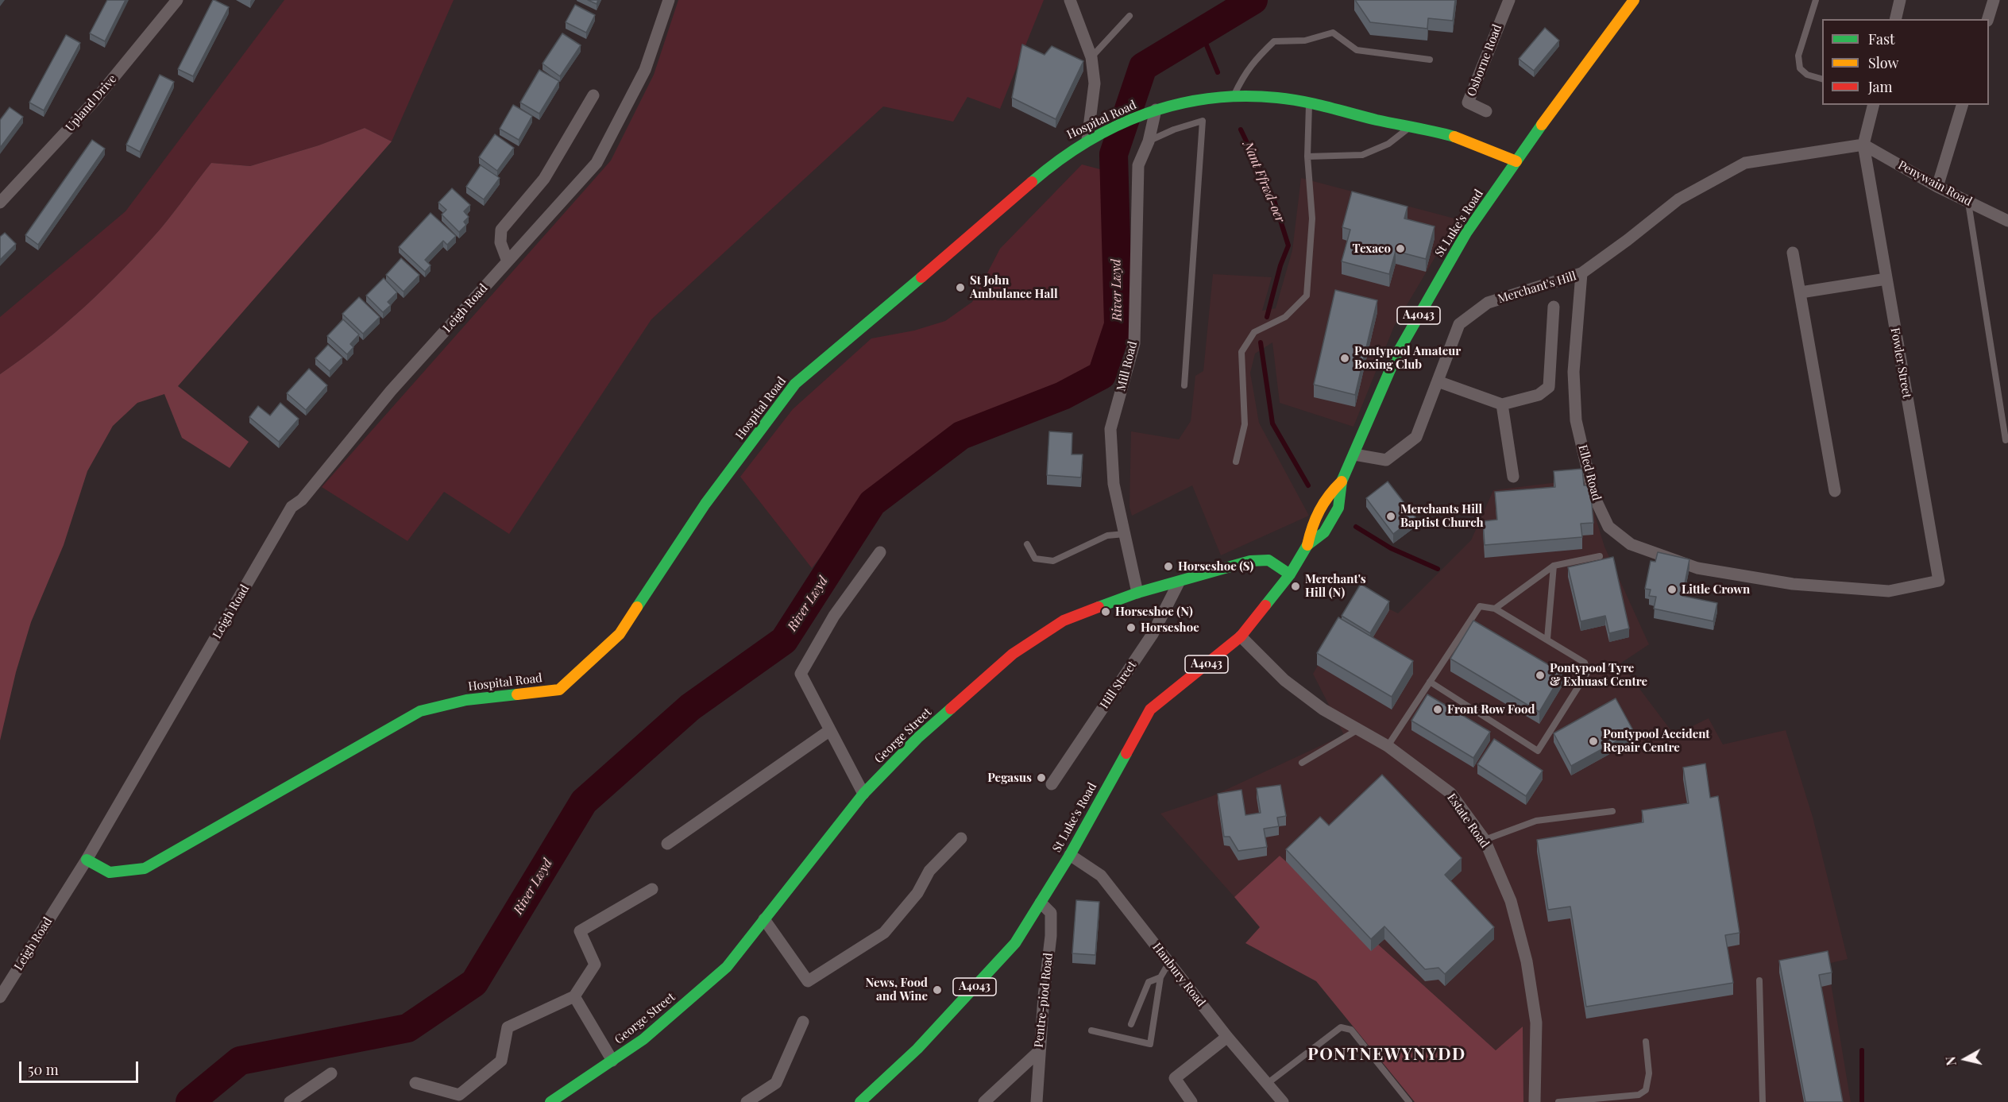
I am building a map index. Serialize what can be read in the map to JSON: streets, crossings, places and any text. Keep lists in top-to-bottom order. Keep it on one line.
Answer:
{"streets":{"main road":["Hospital Road","St Luke's Road","A4043","George Street"],"street":["Osborne Road","Upland Drive","Penywain Road","Merchant's Hill","Leigh Road","Fowler Street","Mill Road","Elled Road","Hill Street","Estate Road","Hanbury Road","Pentre-piod Road"]},"crossings":[["Hospital Road","St Luke's Road"],["Hospital Road","Leigh Road"],["Hospital Road","Mill Road"],["Penywain Road","Merchant's Hill"],["Penywain Road","Fowler Street"],["St Luke's Road","Merchant's Hill"],["St Luke's Road","George Street"],["St Luke's Road","Estate Road"],["St Luke's Road","Hanbury Road"],["St Luke's Road","Pentre-piod Road"],["Merchant's Hill","Fowler Street"],["Merchant's Hill","Elled Road"],["Fowler Street","Elled Road"],["Mill Road","George Street"],["Hill Street","George Street"]],"districts":["PONTNEWYNYDD"],"water":["Nant Ffrwd-oer","River Lwyd"],"places":["Texaco","St John Ambulance Hall","Pontypool Amateur Boxing Club","Merchants Hill Baptist Church","Horseshoe (S)","Merchant's Hill (N)","Little Crown","Horseshoe (N)","Horseshoe","Pontypool Tyre & Exhuast Centre","Front Row Food","Pontypool Accident Repair Centre","Pegasus","News, Food and Wine"],"legend":["Fast","Slow","Jam"],"scale_bar":"50 m","north":"left"}
